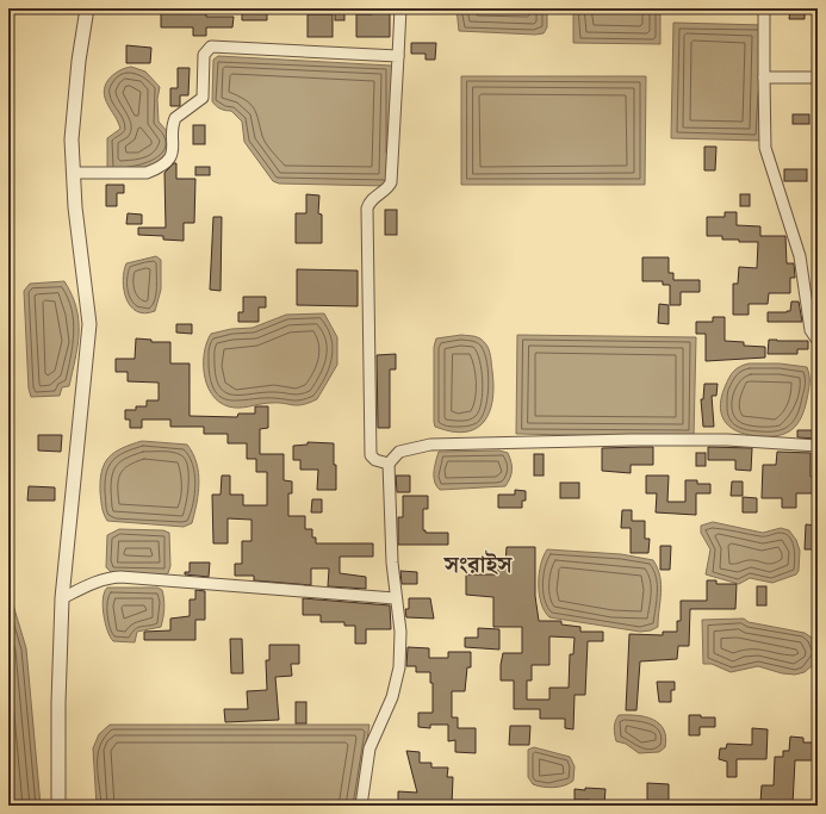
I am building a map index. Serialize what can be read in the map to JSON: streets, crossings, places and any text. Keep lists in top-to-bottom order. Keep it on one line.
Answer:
{"districts":["সংরাইস"]}
